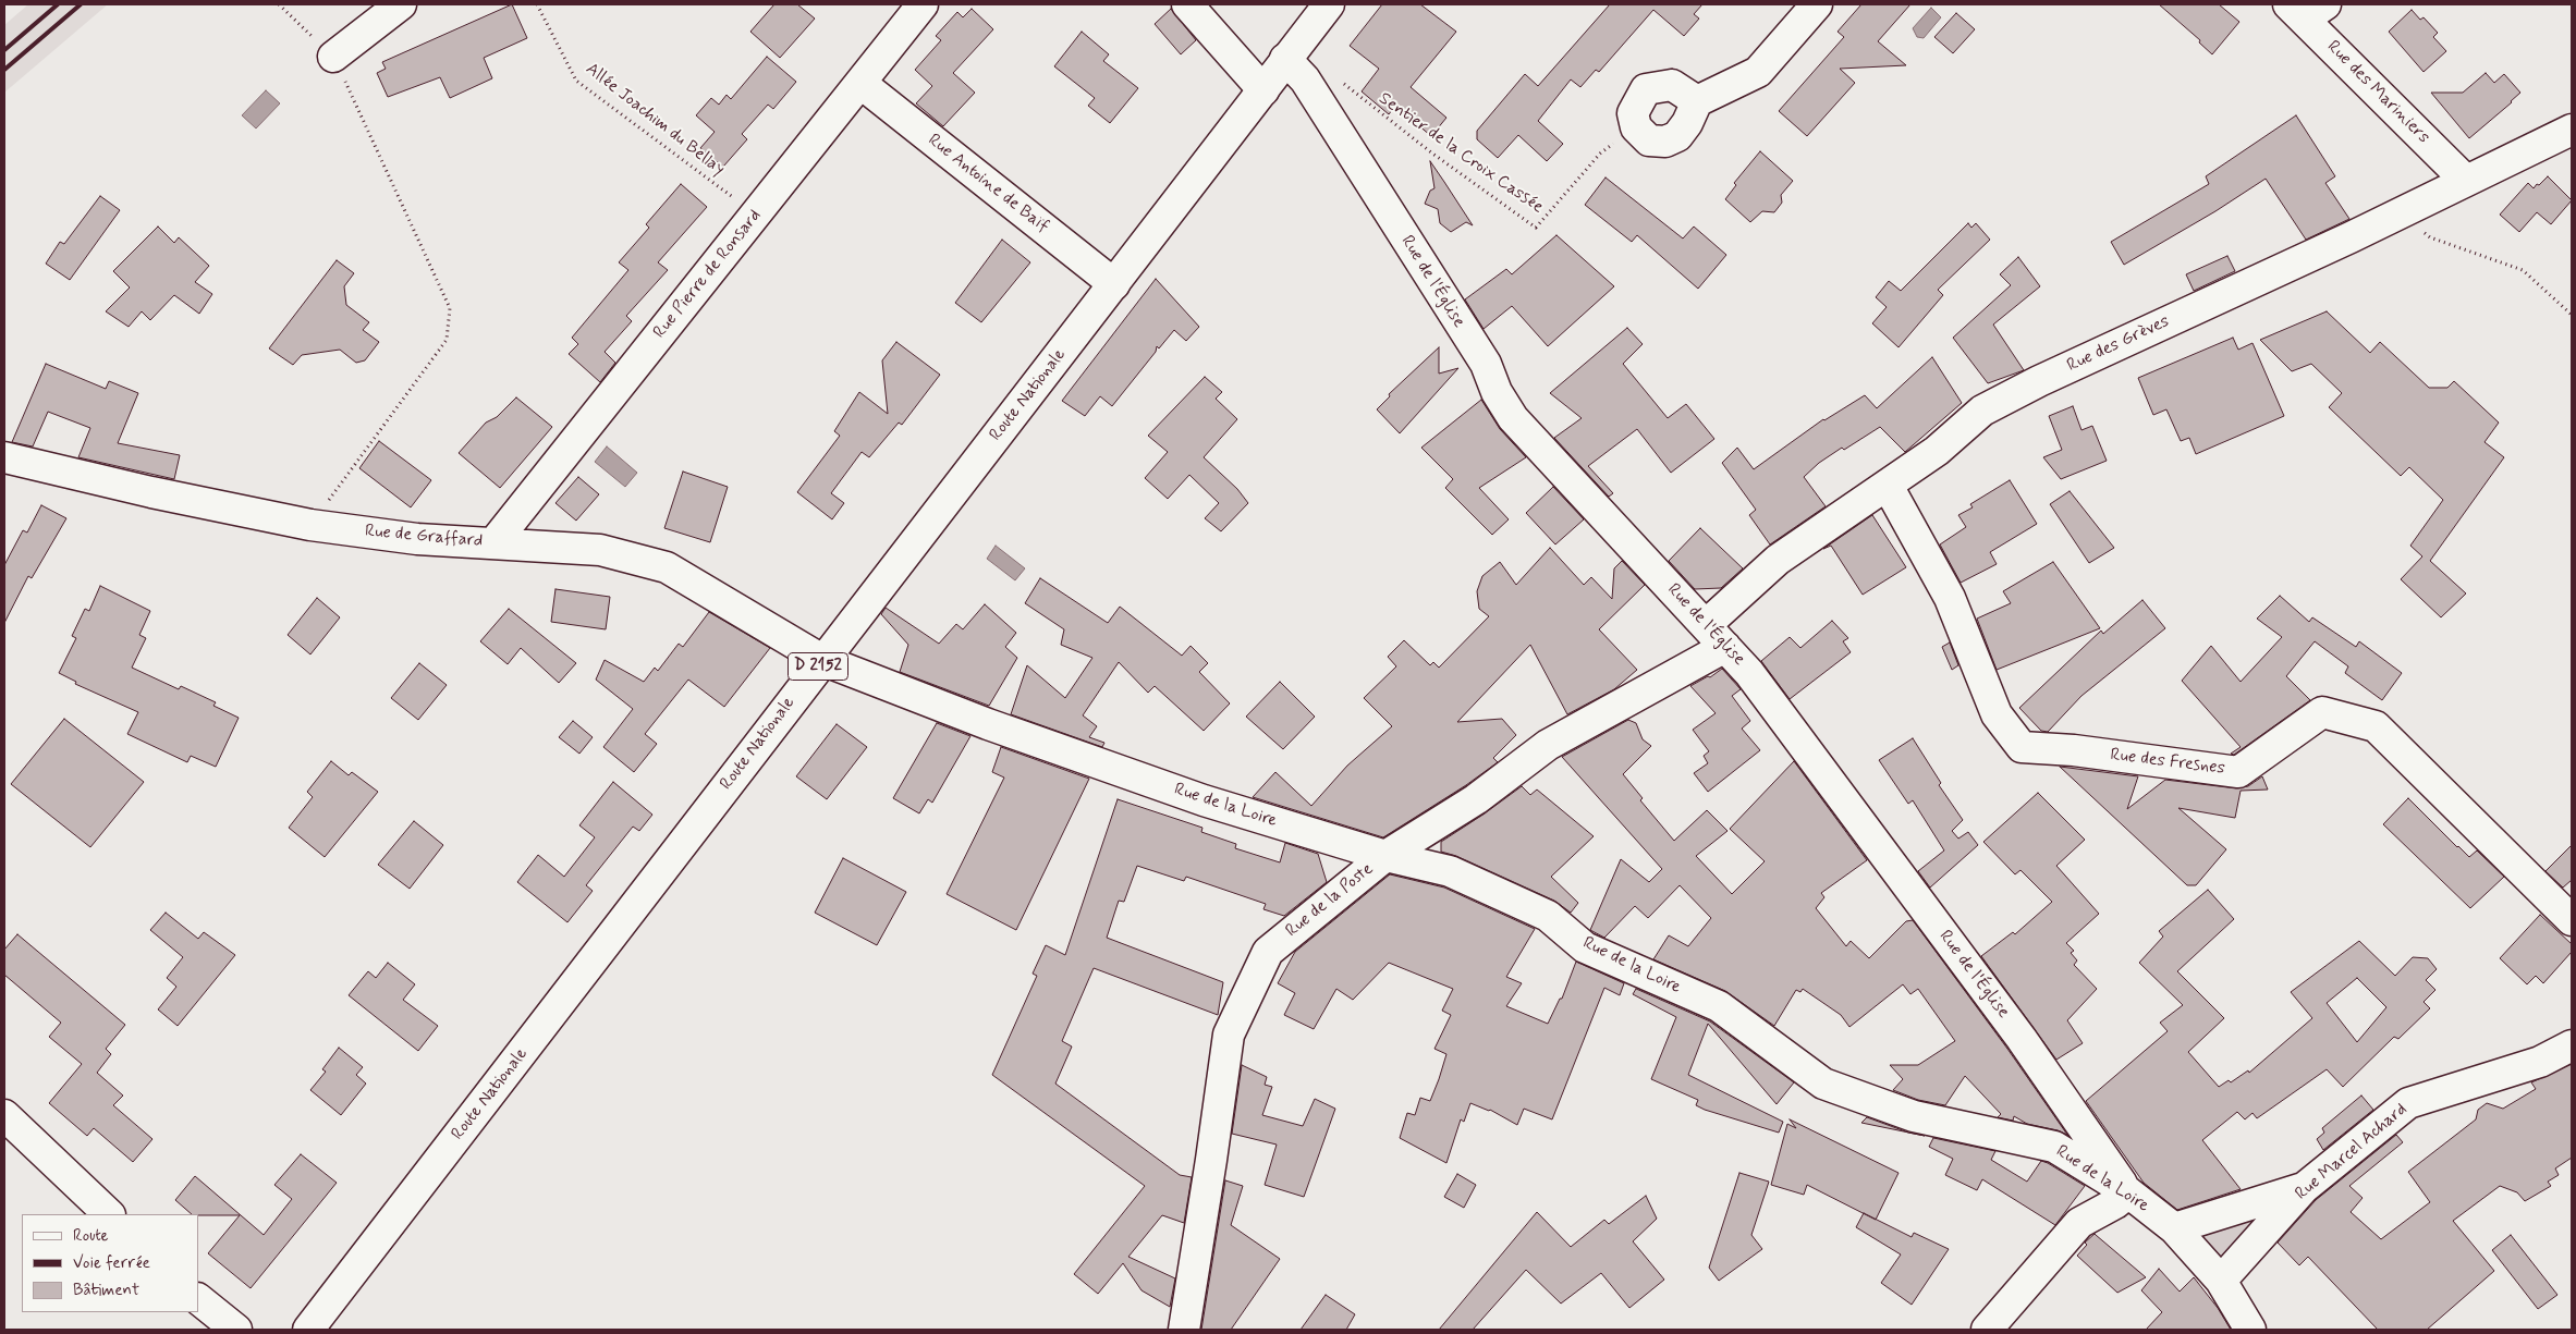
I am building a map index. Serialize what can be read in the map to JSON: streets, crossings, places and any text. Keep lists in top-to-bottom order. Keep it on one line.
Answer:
{"streets":{"street":["Rue des Mariniers","Rue Antoine de Baïf","Rue Pierre de Ronsard","Rue de l'Église","Rue des Grèves","Route Nationale","Rue de Graffard","D 2152","Rue des Fresnes","Rue de la Loire","Rue de la Poste","Rue Marcel Achard"],"path":["Allée Joachim du Bellay","Sentier de la Croix Cassée"]},"crossings":[["Rue des Mariniers","Rue des Grèves"],["Allée Joachim du Bellay","Rue Pierre de Ronsard"],["Sentier de la Croix Cassée","Rue de l'Église"],["Sentier de la Croix Cassée","Route Nationale"],["Rue Antoine de Baïf","Rue Pierre de Ronsard"],["Rue Antoine de Baïf","Route Nationale"],["Rue Pierre de Ronsard","Rue de Graffard"],["Rue de l'Église","Rue des Grèves"],["Rue de l'Église","Route Nationale"],["Rue de l'Église","Rue de la Loire"],["Rue de l'Église","Rue de la Poste"],["Rue des Grèves","Rue des Fresnes"],["Route Nationale","Rue de Graffard"],["Route Nationale","Rue de la Loire"],["Rue de Graffard","Rue de la Loire"],["Rue de la Loire","Rue de la Poste"],["Rue de la Loire","Rue Marcel Achard"]],"legend":["Route","Voie ferrée","Bâtiment"]}
